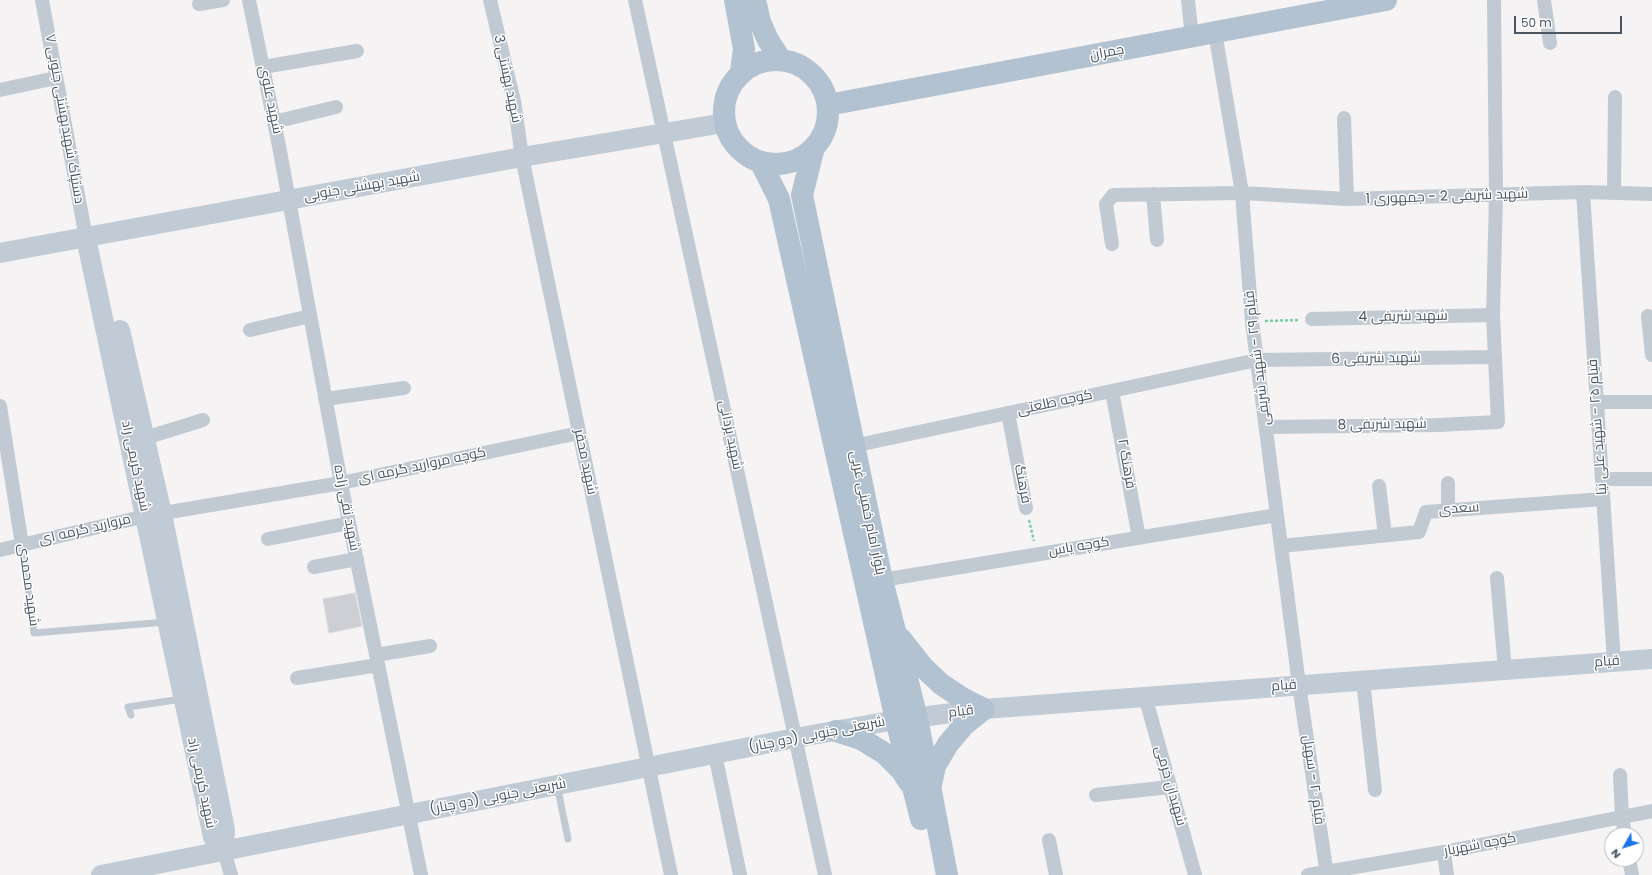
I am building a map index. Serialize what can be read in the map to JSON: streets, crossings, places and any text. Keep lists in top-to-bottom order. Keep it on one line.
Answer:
{"streets":{"main road":["چمران","شهید بهشتی جنوبی","شهید کریمی راد","بلوار امام خمینی غربی","قیام","شریعتی جنوبی (دو چنار)"],"street":["شهید بهشتی 3","شهید علوی","دستپاک شهیدبهشتی جنوبی ۷","شهید شریفی 2 - جمهوری 1","شهید شریفی 4","قیام ۲۹ - شهید شریفی","شهید شریفی 6","کوچه طلعتی","شهید شریفی 8","قیام ۲۵ - شهید علی نیا","شهید یزدانی","شهید محقر","فرهنگ ۲","کوچه مروارید گرمه ای","فرهنگ","شهید نقی زاده","سعدی","مروارید گرمه ای","کوچه یاس","شهید محمدی","قیام ۲۰ - سهیل","شهیدان خرمی","کوچه شهریار"]},"crossings":[["چمران","شهید بهشتی جنوبی"],["چمران","قیام ۲۹ - شهید شریفی"],["چمران","بلوار امام خمینی غربی"],["شهید بهشتی 3","شهید بهشتی جنوبی"],["شهید بهشتی 3","شهید محقر"],["شهید علوی","شهید بهشتی جنوبی"],["شهید علوی","شهید نقی زاده"],["دستپاک شهیدبهشتی جنوبی ۷","شهید بهشتی جنوبی"],["دستپاک شهیدبهشتی جنوبی ۷","شهید کریمی راد"],["شهید بهشتی جنوبی","شهید یزدانی"],["شهید بهشتی جنوبی","شهید محقر"],["شهید بهشتی جنوبی","شهید کریمی راد"],["شهید بهشتی جنوبی","شهید نقی زاده"],["شهید بهشتی جنوبی","بلوار امام خمینی غربی"],["شهید شریفی 2 - جمهوری 1","قیام ۲۹ - شهید شریفی"],["شهید شریفی 2 - جمهوری 1","قیام ۲۵ - شهید علی نیا"],["قیام ۲۹ - شهید شریفی","شهید شریفی 6"],["قیام ۲۹ - شهید شریفی","کوچه طلعتی"],["قیام ۲۹ - شهید شریفی","شهید شریفی 8"],["قیام ۲۹ - شهید شریفی","سعدی"],["قیام ۲۹ - شهید شریفی","کوچه یاس"],["قیام ۲۹ - شهید شریفی","قیام"],["قیام ۲۹ - شهید شریفی","قیام ۲۰ - سهیل"],["شهید شریفی 6","کوچه طلعتی"],["شهید شریفی 6","شهید شریفی 8"],["کوچه طلعتی","فرهنگ ۲"],["کوچه طلعتی","فرهنگ"],["کوچه طلعتی","بلوار امام خمینی غربی"],["قیام ۲۵ - شهید علی نیا","سعدی"],["قیام ۲۵ - شهید علی نیا","قیام"],["شهید یزدانی","شریعتی جنوبی (دو چنار)"],["شهید محقر","کوچه مروارید گرمه ای"],["شهید محقر","شریعتی جنوبی (دو چنار)"],["فرهنگ ۲","کوچه یاس"],["شهید کریمی راد","کوچه مروارید گرمه ای"],["شهید کریمی راد","مروارید گرمه ای"],["شهید کریمی راد","شهید محمدی"],["شهید کریمی راد","شریعتی جنوبی (دو چنار)"],["کوچه مروارید گرمه ای","شهید نقی زاده"],["کوچه مروارید گرمه ای","مروارید گرمه ای"],["فرهنگ","کوچه یاس"],["شهید نقی زاده","شریعتی جنوبی (دو چنار)"],["بلوار امام خمینی غربی","کوچه یاس"],["بلوار امام خمینی غربی","قیام"],["بلوار امام خمینی غربی","شریعتی جنوبی (دو چنار)"],["مروارید گرمه ای","شهید محمدی"],["قیام","شریعتی جنوبی (دو چنار)"],["قیام","قیام ۲۰ - سهیل"],["قیام","شهیدان خرمی"],["قیام ۲۰ - سهیل","کوچه شهریار"]],"scale_bar":"50 m","north":"bottom left"}
